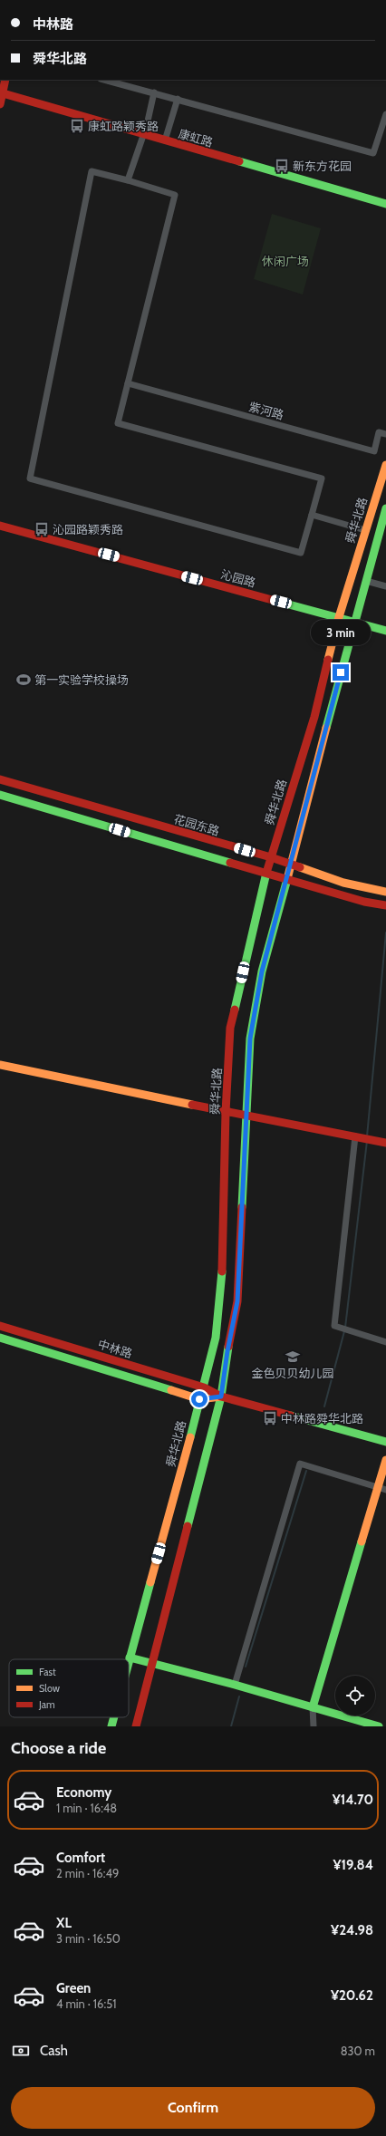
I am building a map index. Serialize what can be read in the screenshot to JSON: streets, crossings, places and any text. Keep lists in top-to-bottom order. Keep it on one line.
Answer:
{"streets":{"main road":["康虹路","舜华北路","沁园路","花园东路","中林路"],"street":["紫河路"]},"crossings":[["舜华北路","沁园路"],["舜华北路","花园东路"],["舜华北路","中林路"]],"parks":["休闲广场"],"places":{"bus stop":["康虹路颖秀路","新东方花园","沁园路颖秀路","中林路舜华北路"],"sports":["第一实验学校操场"],"school or university":["金色贝贝幼儿园"]},"legend":["Fast","Slow","Jam"],"page":{"banner":["中林路","舜华北路"],"bubble":"3 min","heading":"Choose a ride","list":[{"name":"Economy","note":"1 min · 16:48","value":"¥14.70"},{"name":"Comfort","note":"2 min · 16:49","value":"¥19.84"},{"name":"XL","note":"3 min · 16:50","value":"¥24.98"},{"name":"Green","note":"4 min · 16:51","value":"¥20.62"}],"pay":["Cash","830 m"],"buttons":"Confirm"}}
